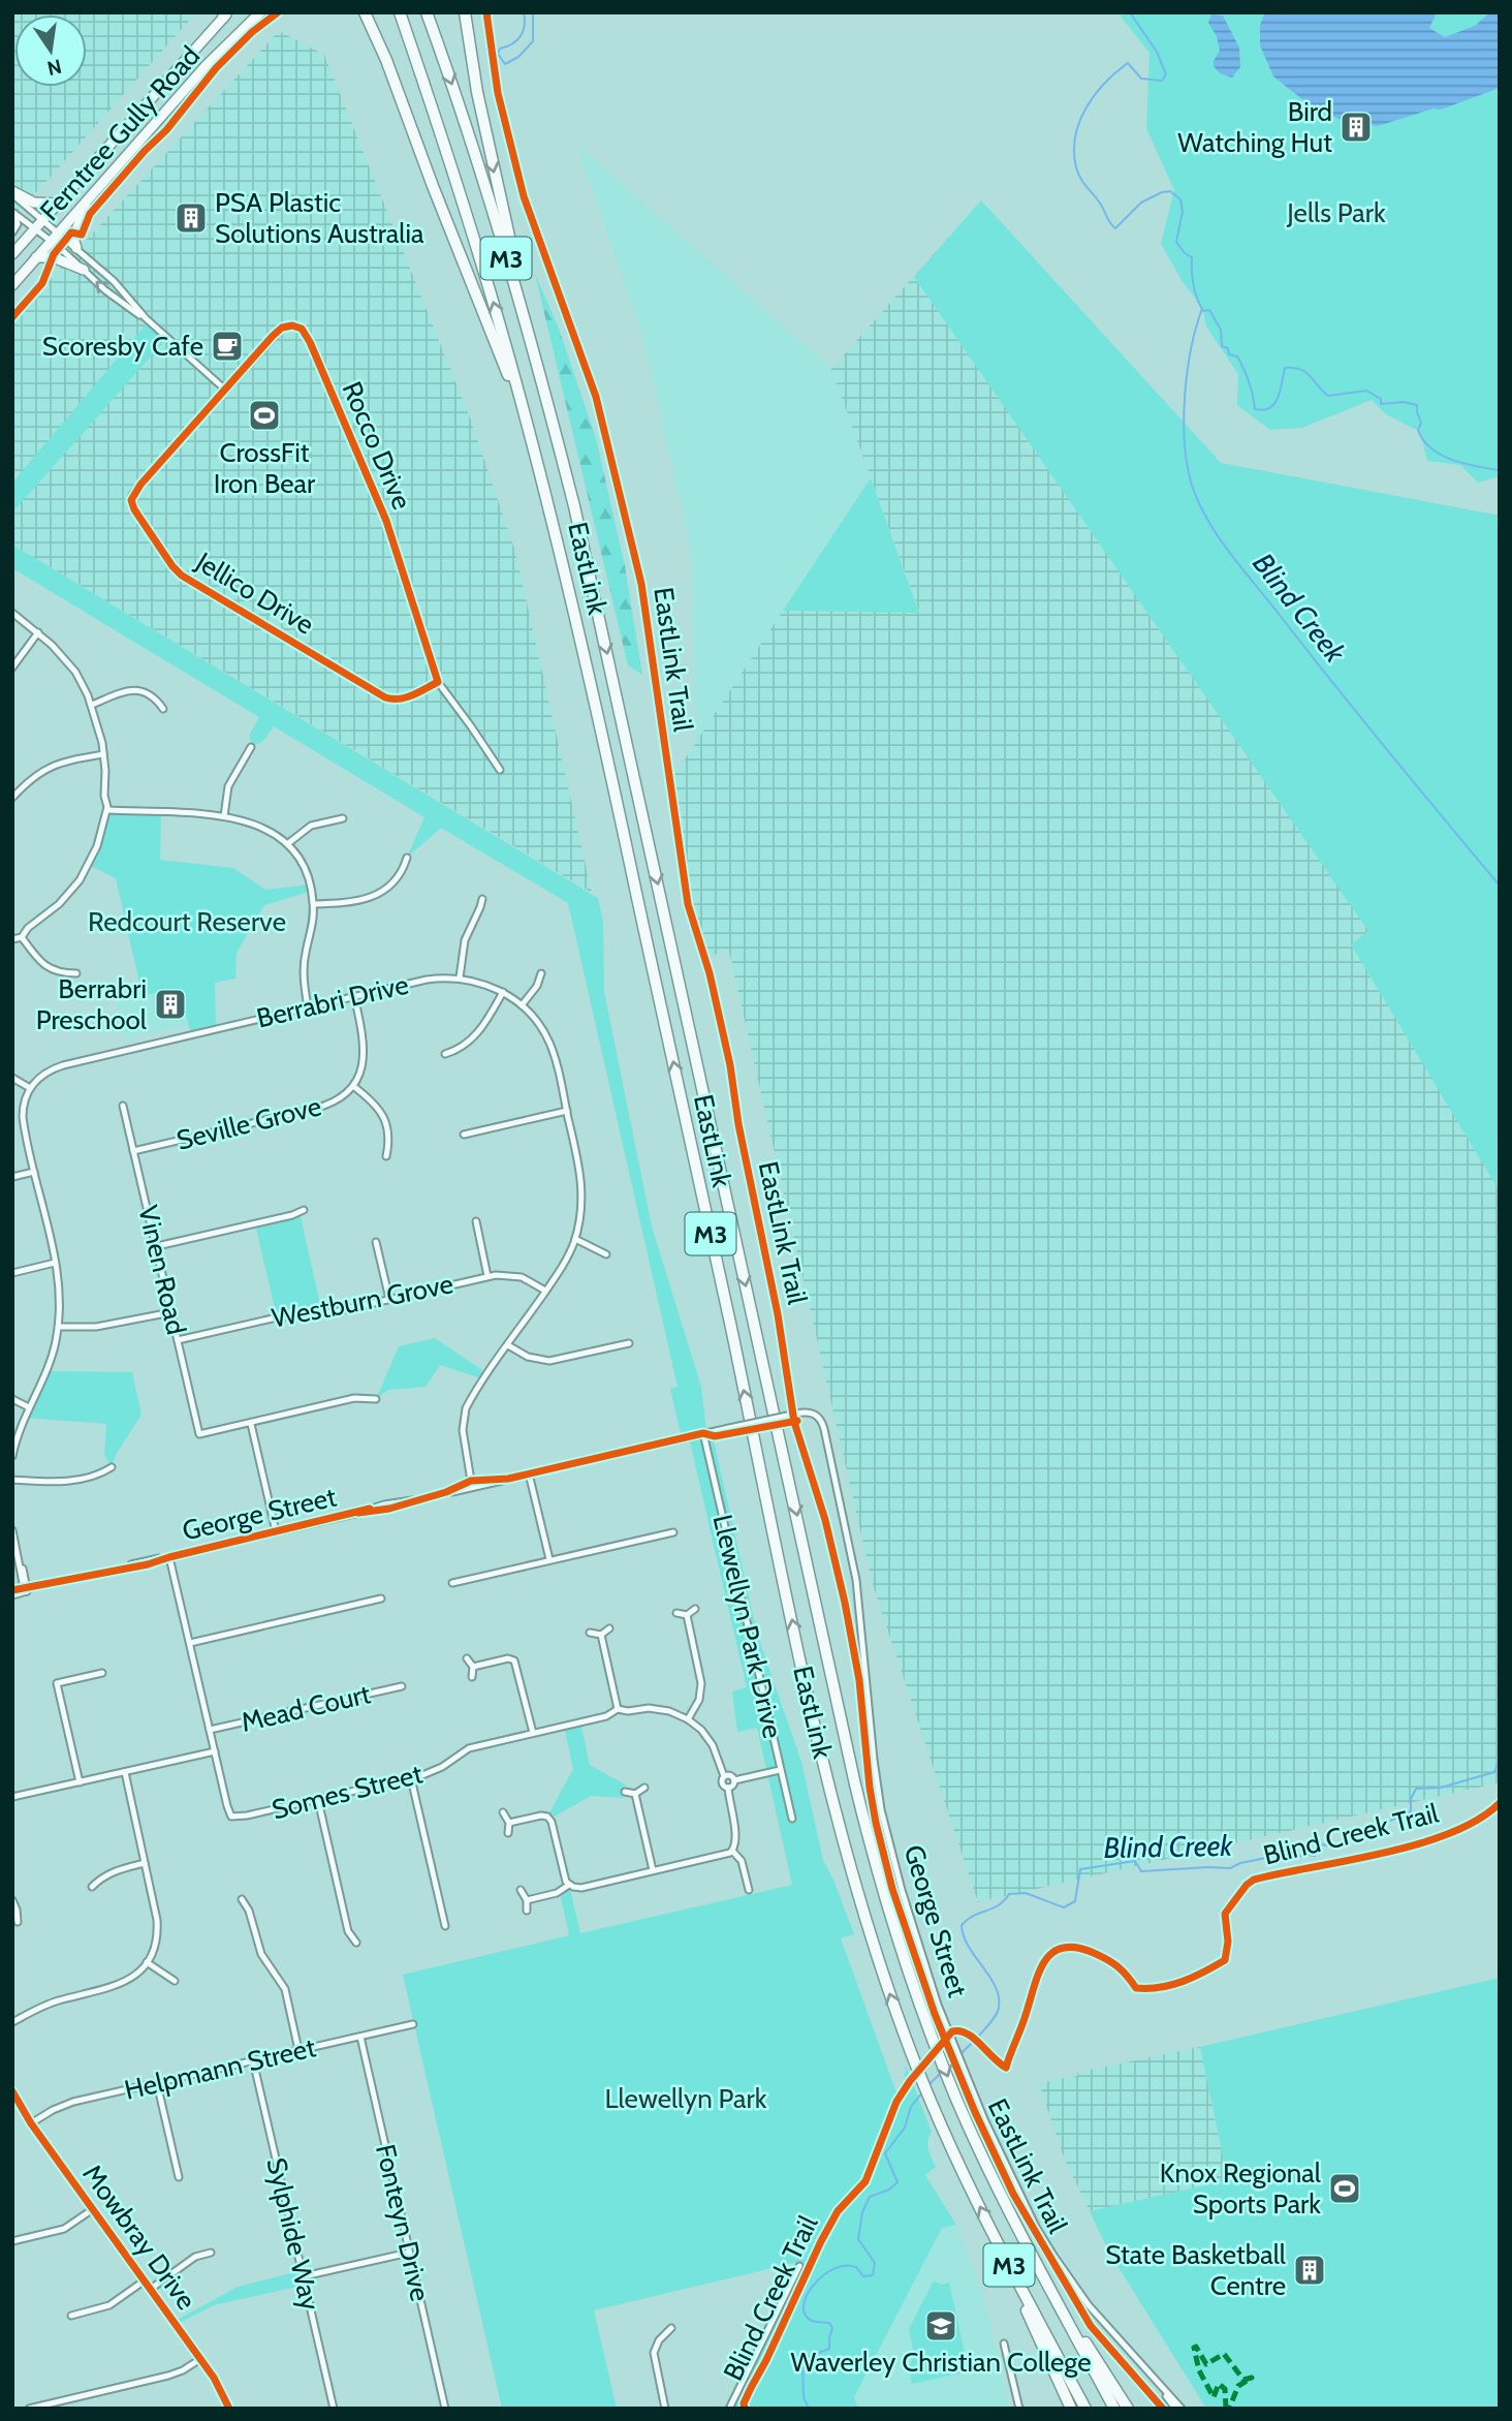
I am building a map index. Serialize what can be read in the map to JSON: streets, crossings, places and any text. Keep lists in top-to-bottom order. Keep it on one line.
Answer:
{"streets":{"highway":["M3","EastLink"],"main road":["Ferntree Gully Road"],"street":["Rocco Drive","Jellico Drive","Berrabri Drive","Seville Grove","Vinen Road","Westburn Grove","George Street","Llewellyn Park Drive","Mead Court","Somes Street","Helpmann Street","Fonteyn Drive","Sylphide Way","Mowbray Drive"],"cycle path":["EastLink Trail","Blind Creek Trail"]},"crossings":[["Rocco Drive","Jellico Drive"],["Berrabri Drive","Seville Grove"],["Berrabri Drive","Westburn Grove"],["Berrabri Drive","George Street"],["Seville Grove","Vinen Road"],["Vinen Road","Westburn Grove"],["George Street","Llewellyn Park Drive"],["George Street","Somes Street"],["Mead Court","Somes Street"],["Helpmann Street","Fonteyn Drive"],["Helpmann Street","Sylphide Way"],["Helpmann Street","Mowbray Drive"]],"water":["Blind Creek"],"parks":["Jells Park","Redcourt Reserve","Llewellyn Park"],"places":{"building":["Bird Watching Hut","PSA Plastic Solutions Australia","Berrabri Preschool","State Basketball Centre"],"cafe":["Scoresby Cafe"],"sports":["CrossFit Iron Bear","Knox Regional Sports Park"],"school or university":["Waverley Christian College"]},"north":"bottom"}
